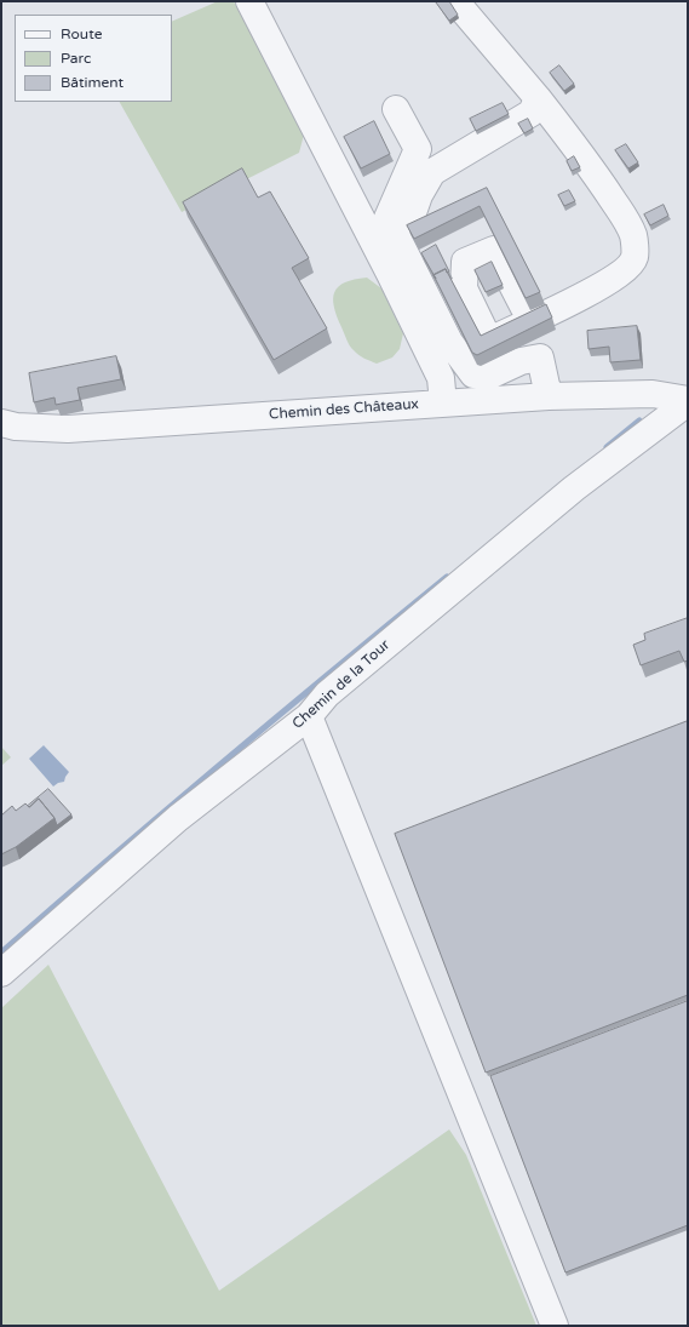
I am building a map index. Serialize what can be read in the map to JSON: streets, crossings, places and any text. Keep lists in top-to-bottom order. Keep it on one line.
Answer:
{"streets":{"street":["Chemin des Châteaux","Chemin de la Tour"]},"crossings":[["Chemin des Châteaux","Chemin de la Tour"]],"legend":["Route","Parc","Bâtiment"]}
